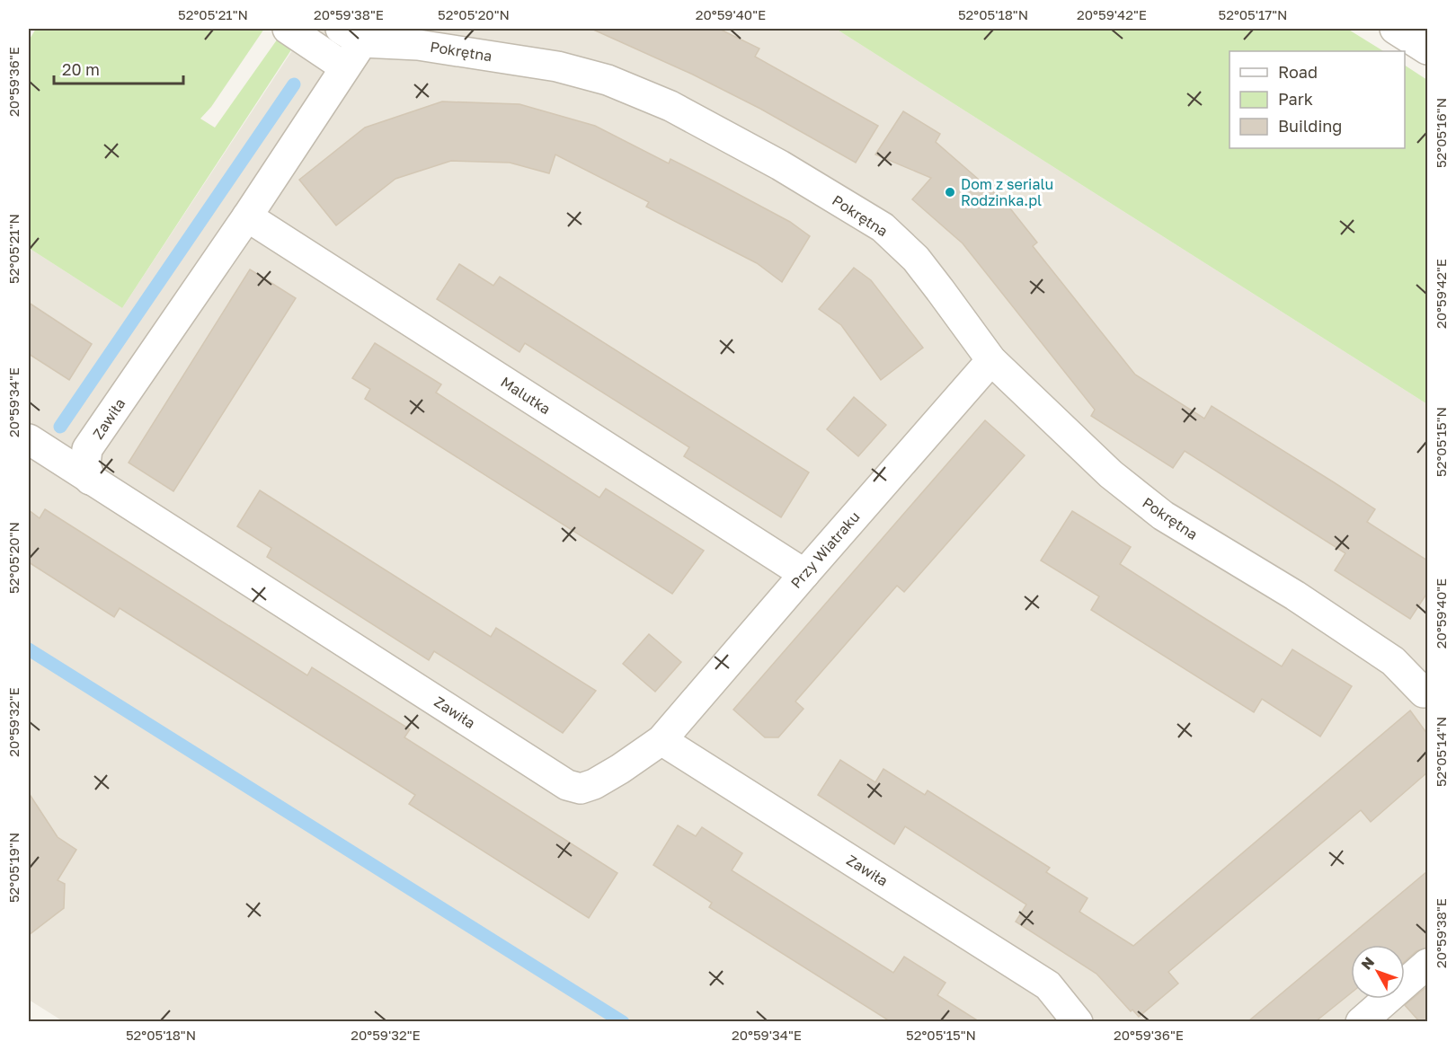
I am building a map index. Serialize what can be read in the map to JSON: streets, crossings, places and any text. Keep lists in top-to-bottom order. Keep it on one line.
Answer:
{"streets":{"street":["Pokrętna","Malutka","Zawiła","Przy Wiatraku"]},"crossings":[["Pokrętna","Malutka"],["Pokrętna","Zawiła"],["Pokrętna","Przy Wiatraku"],["Malutka","Zawiła"],["Malutka","Przy Wiatraku"],["Zawiła","Przy Wiatraku"]],"places":["Dom z serialu Rodzinka.pl"],"legend":["Road","Park","Building"],"scale_bar":"20 m","north":"top left","coordinates":["52°05'21\"N","20°59'38\"E","52°05'20\"N","20°59'40\"E","52°05'18\"N","20°59'42\"E","52°05'17\"N","20°59'36\"E","52°05'16\"N","20°59'34\"E","52°05'15\"N","20°59'32\"E","52°05'14\"N","52°05'19\"N"]}
